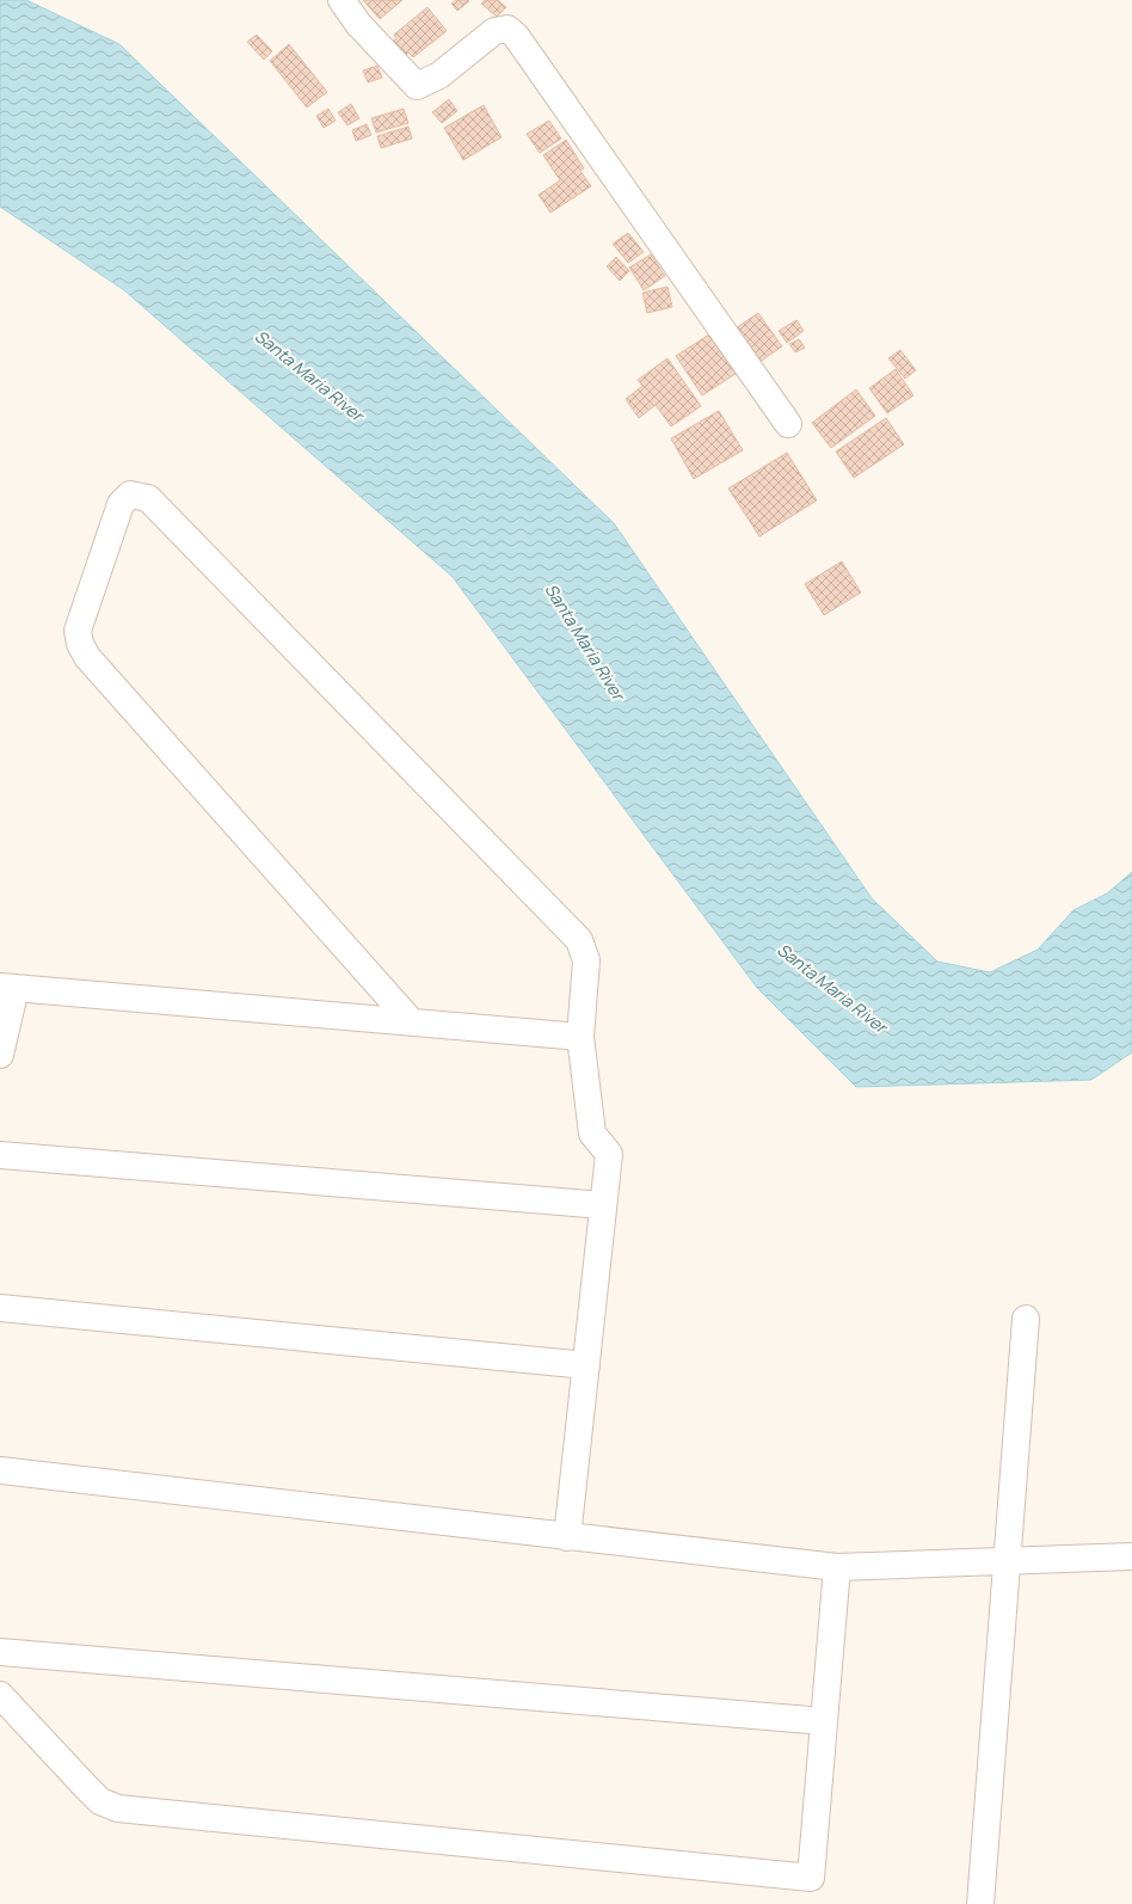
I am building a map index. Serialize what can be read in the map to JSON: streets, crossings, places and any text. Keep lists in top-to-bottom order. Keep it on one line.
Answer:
{"water":["Santa Maria River"]}
